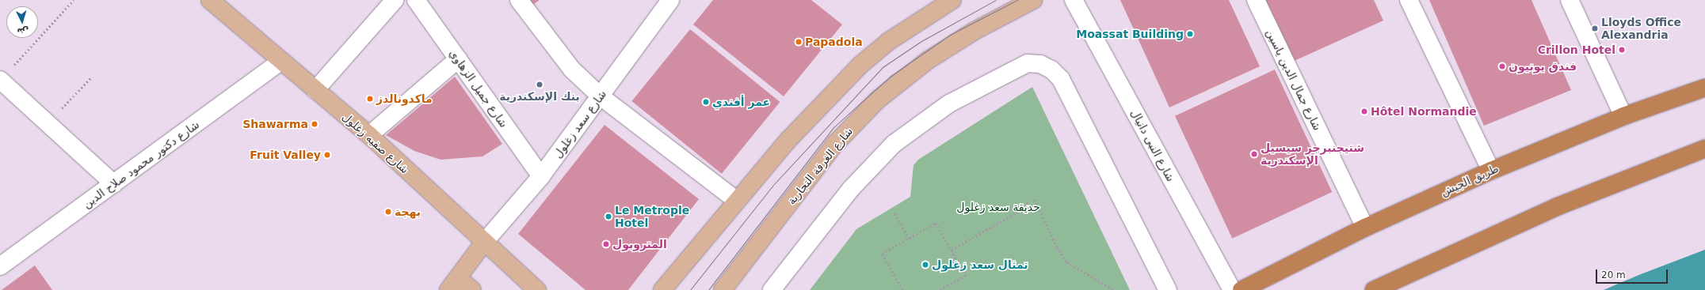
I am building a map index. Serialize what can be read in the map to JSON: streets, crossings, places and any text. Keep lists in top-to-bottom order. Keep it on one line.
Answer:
{"streets":{"highway":["طريق الجيش"],"main road":["شارع صفيه زغلول","شارع الغرفة التجارية"],"street":["شارع جمال الدين ياسين","شارع جميل الزهاوي","شارع سعد زغلول","شارع النبى دانيال","شارع دكتور محمود صلاح الدين"]},"crossings":[["شارع جمال الدين ياسين","طريق الجيش"],["شارع جميل الزهاوي","شارع سعد زغلول"],["شارع سعد زغلول","شارع صفيه زغلول"],["شارع صفيه زغلول","شارع دكتور محمود صلاح الدين"]],"parks":["حديقة سعد زغلول"],"places":["Lloyds Office Alexandria","Moassat Building","Papadola","Crillon Hotel","فندق يونيون","بنك الإسكندرية","ماكدونالدز","عمر أفندي","Hôtel Normandie","Shawarma","شتيجنبرجر سيسيل الإسكندرية","Fruit Valley","بهجة","Le Metrople Hotel","المتروبول","تمثال سعد زغلول"],"scale_bar":"20 m","north":"bottom"}
